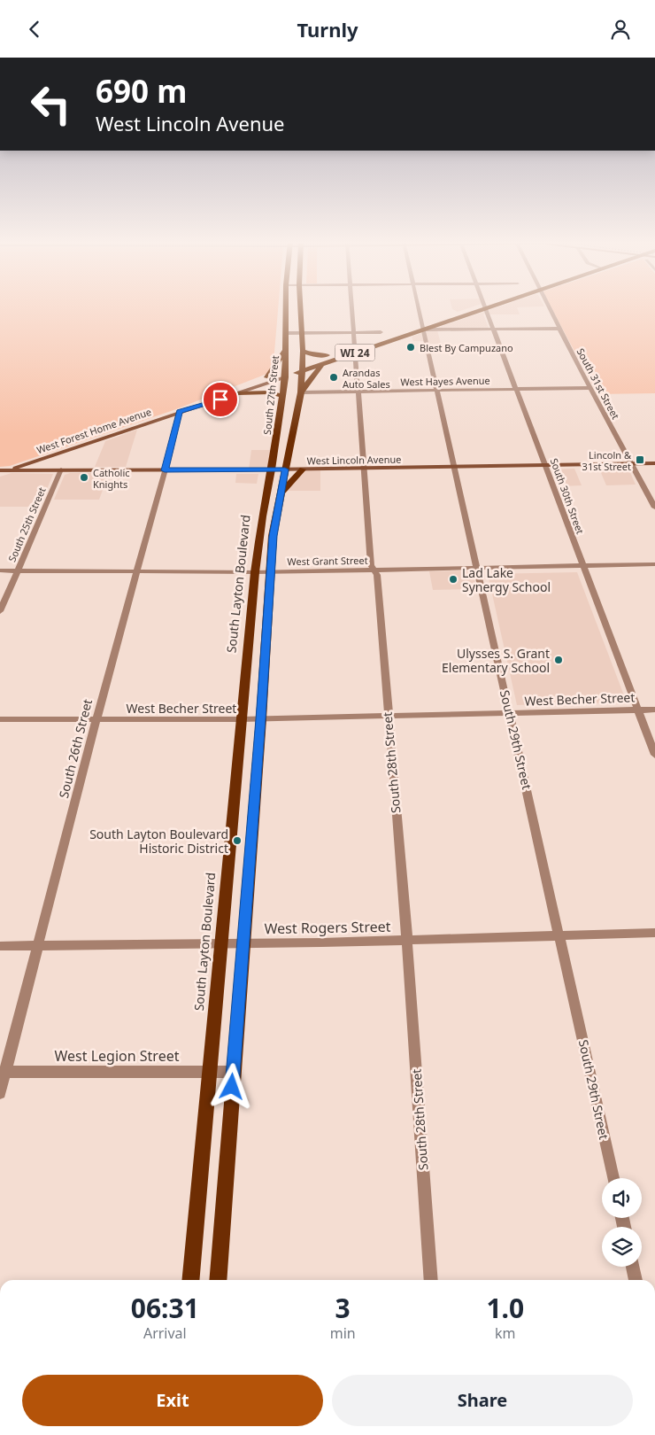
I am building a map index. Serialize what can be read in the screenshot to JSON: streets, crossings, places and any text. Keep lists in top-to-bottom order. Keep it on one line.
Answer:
{"streets":{"main road":["WI 24","South 27th Street","West Forest Home Avenue","West Lincoln Avenue","South Layton Boulevard"],"street":["West Hayes Avenue","South 31st Street","South 30th Street","South 25th Street","West Grant Street","West Becher Street","South 29th Street","South 26th Street","South 28th Street","West Rogers Street","West Legion Street"]},"crossings":[["West Hayes Avenue","South 31st Street"],["West Hayes Avenue","South 30th Street"],["West Hayes Avenue","South 29th Street"],["West Hayes Avenue","South 28th Street"],["South 31st Street","West Lincoln Avenue"],["South 27th Street","West Forest Home Avenue"],["South 27th Street","West Lincoln Avenue"],["South 27th Street","South Layton Boulevard"],["West Forest Home Avenue","West Lincoln Avenue"],["West Forest Home Avenue","South 29th Street"],["West Forest Home Avenue","South 26th Street"],["West Forest Home Avenue","South 28th Street"],["West Lincoln Avenue","South 30th Street"],["West Lincoln Avenue","South 25th Street"],["West Lincoln Avenue","South Layton Boulevard"],["West Lincoln Avenue","South 29th Street"],["West Lincoln Avenue","South 26th Street"],["West Lincoln Avenue","South 28th Street"],["South 30th Street","West Grant Street"],["South 30th Street","West Becher Street"],["South 25th Street","West Grant Street"],["West Grant Street","South Layton Boulevard"],["West Grant Street","South 29th Street"],["West Grant Street","South 26th Street"],["West Grant Street","South 28th Street"],["South Layton Boulevard","West Becher Street"],["South Layton Boulevard","West Rogers Street"],["South Layton Boulevard","West Legion Street"],["West Becher Street","South 29th Street"],["West Becher Street","South 26th Street"],["West Becher Street","South 28th Street"],["South 29th Street","West Rogers Street"],["South 26th Street","West Rogers Street"],["South 26th Street","West Legion Street"],["South 28th Street","West Rogers Street"]],"places":{"other":["Blest By Campuzano","Arandas Auto Sales","Catholic Knights","Lad Lake Synergy School","Ulysses S. Grant Elementary School","South Layton Boulevard Historic District"],"transit":["Lincoln & 31st Street"]},"page":{"header":"Turnly","turn":["690 m","West Lincoln Avenue"],"eta":["06:31","Arrival","3","min","1.0","km"],"buttons":["Exit","Share"]}}
